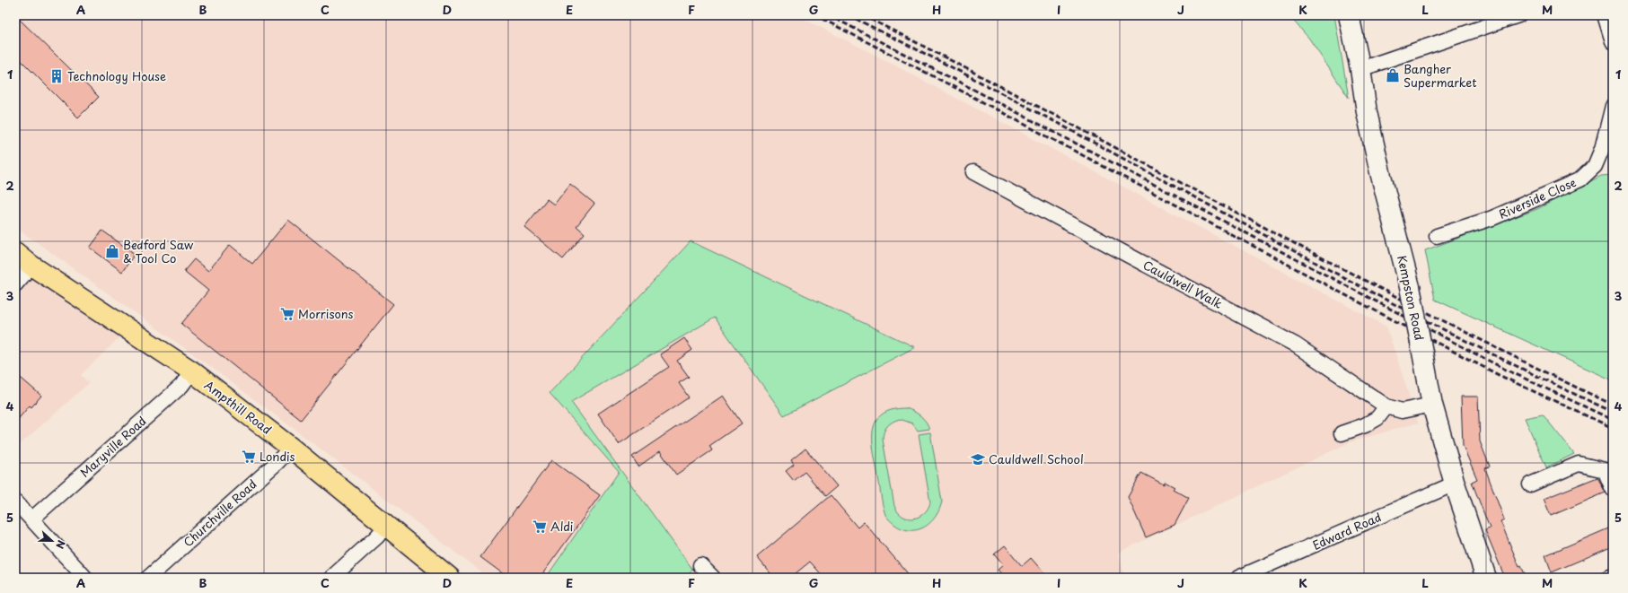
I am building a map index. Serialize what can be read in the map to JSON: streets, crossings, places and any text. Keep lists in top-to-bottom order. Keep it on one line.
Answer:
{"streets":{"main road":["Kempston Road","Ampthill Road"],"street":["Riverside Close","Cauldwell Walk","Maryville Road","Churchville Road","Edward Road"]},"crossings":[["Cauldwell Walk","Kempston Road"],["Kempston Road","Edward Road"],["Ampthill Road","Maryville Road"],["Ampthill Road","Churchville Road"]],"places":{"shop":["Bangher Supermarket","Bedford Saw & Tool Co"],"building":["Technology House"],"supermarket":["Morrisons","Londis","Aldi"],"school or university":["Cauldwell School"]},"north":"right","grid":{"columns":["A","B","C","D","E","F","G","H","I","J","K","L","M"],"rows":["1","2","3","4","5"]}}
